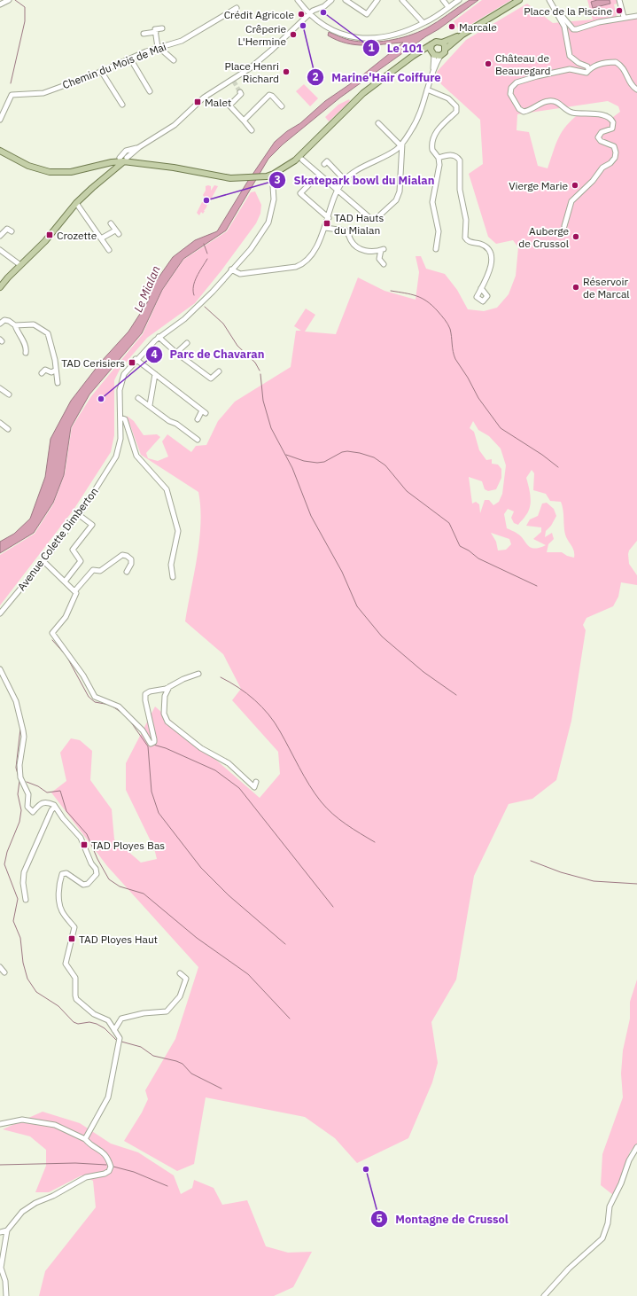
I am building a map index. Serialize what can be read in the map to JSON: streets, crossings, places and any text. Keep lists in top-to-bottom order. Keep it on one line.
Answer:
{"streets":{"street":["Chemin du Mois de Mai","Avenue Colette Dimberton"]},"water":["Le Mialan"],"places":{"other":["Place de la Piscine","Le 101","Crédit Agricole","Marine'Hair Coiffure","Marcale","Crêperie L'Hermine","Château de Beauregard","Place Henri Richard","Vierge Marie","Skatepark bowl du Mialan","Auberge de Crussol","Réservoir de Marcal","Parc de Chavaran","Montagne de Crussol"],"transit":["Malet","TAD Hauts du Mialan","Crozette","TAD Cerisiers","TAD Ployes Bas","TAD Ployes Haut"]}}
